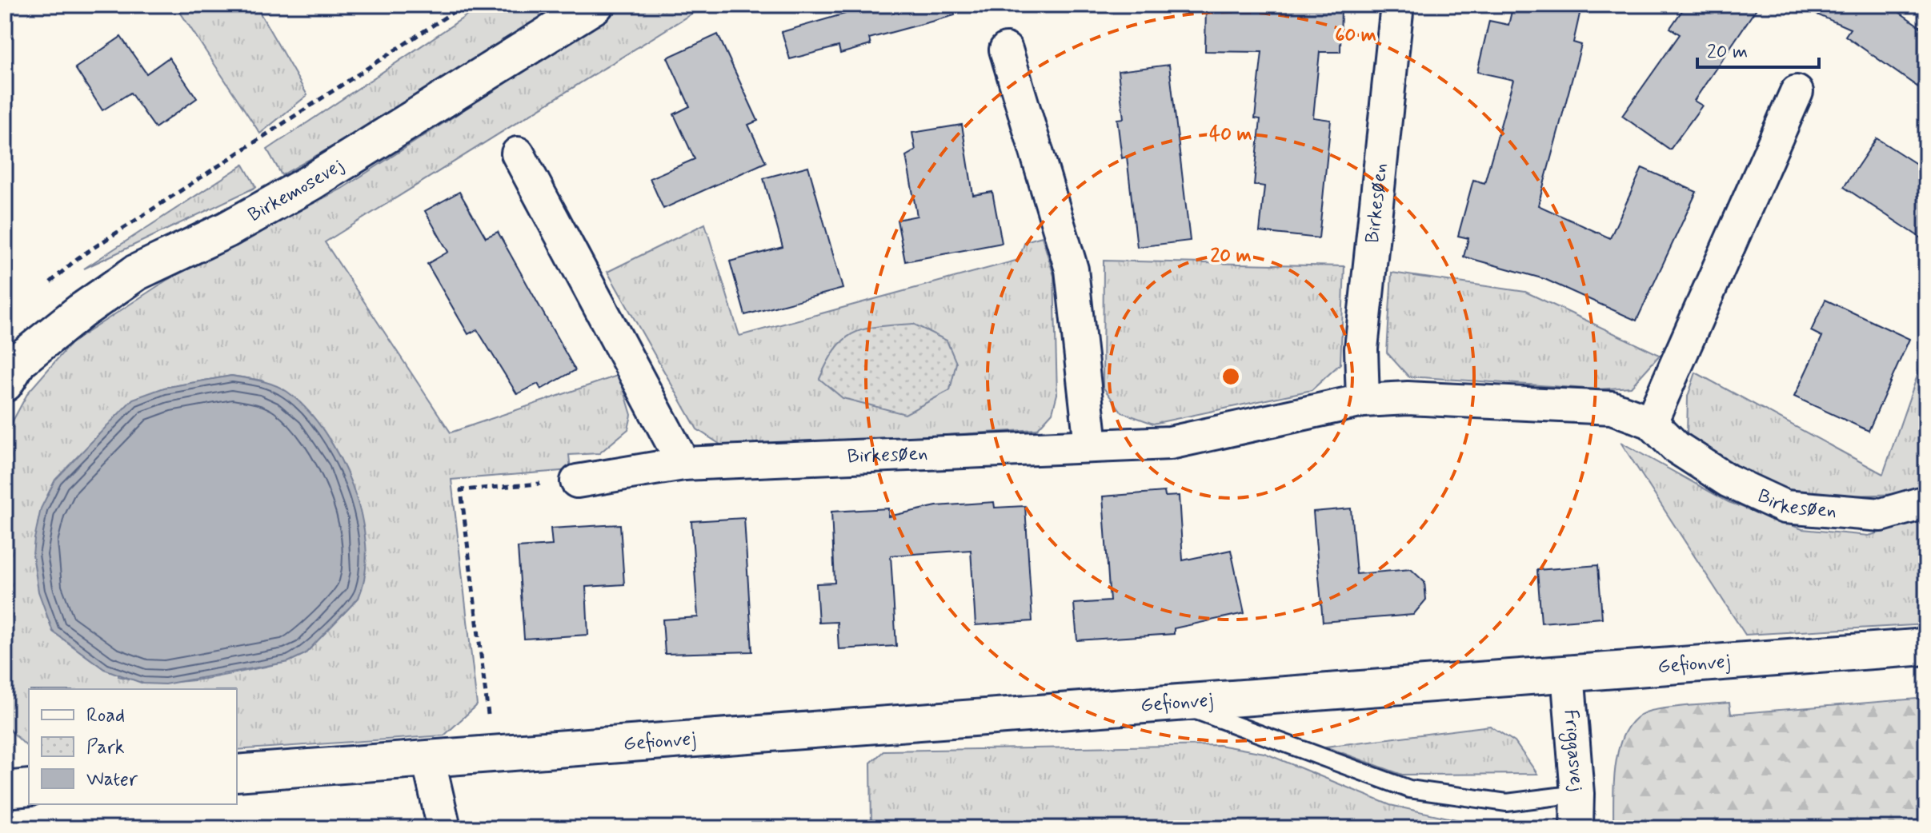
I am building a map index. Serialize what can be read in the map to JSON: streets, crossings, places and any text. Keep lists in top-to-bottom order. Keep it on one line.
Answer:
{"streets":{"street":["Birkemosevej","Birkesøen","Gefionvej","Friggasvej"]},"crossings":[["Gefionvej","Friggasvej"]],"legend":["Road","Park","Water"],"scale_bar":"20 m","rings":["60 m","40 m","20 m"]}
